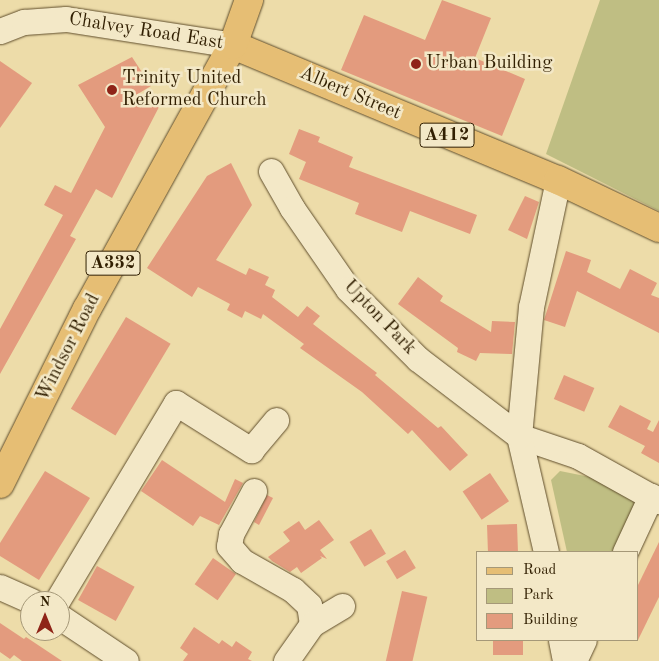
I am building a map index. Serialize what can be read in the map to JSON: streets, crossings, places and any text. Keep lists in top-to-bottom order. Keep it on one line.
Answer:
{"streets":{"main road":["Albert Street","A412","A332","Windsor Road"],"street":["Chalvey Road East","Upton Park"]},"crossings":[["Chalvey Road East","Albert Street"],["Chalvey Road East","Windsor Road"],["Albert Street","Windsor Road"]],"places":["Urban Building","Trinity United Reformed Church"],"legend":["Road","Park","Building"],"north":"top"}
